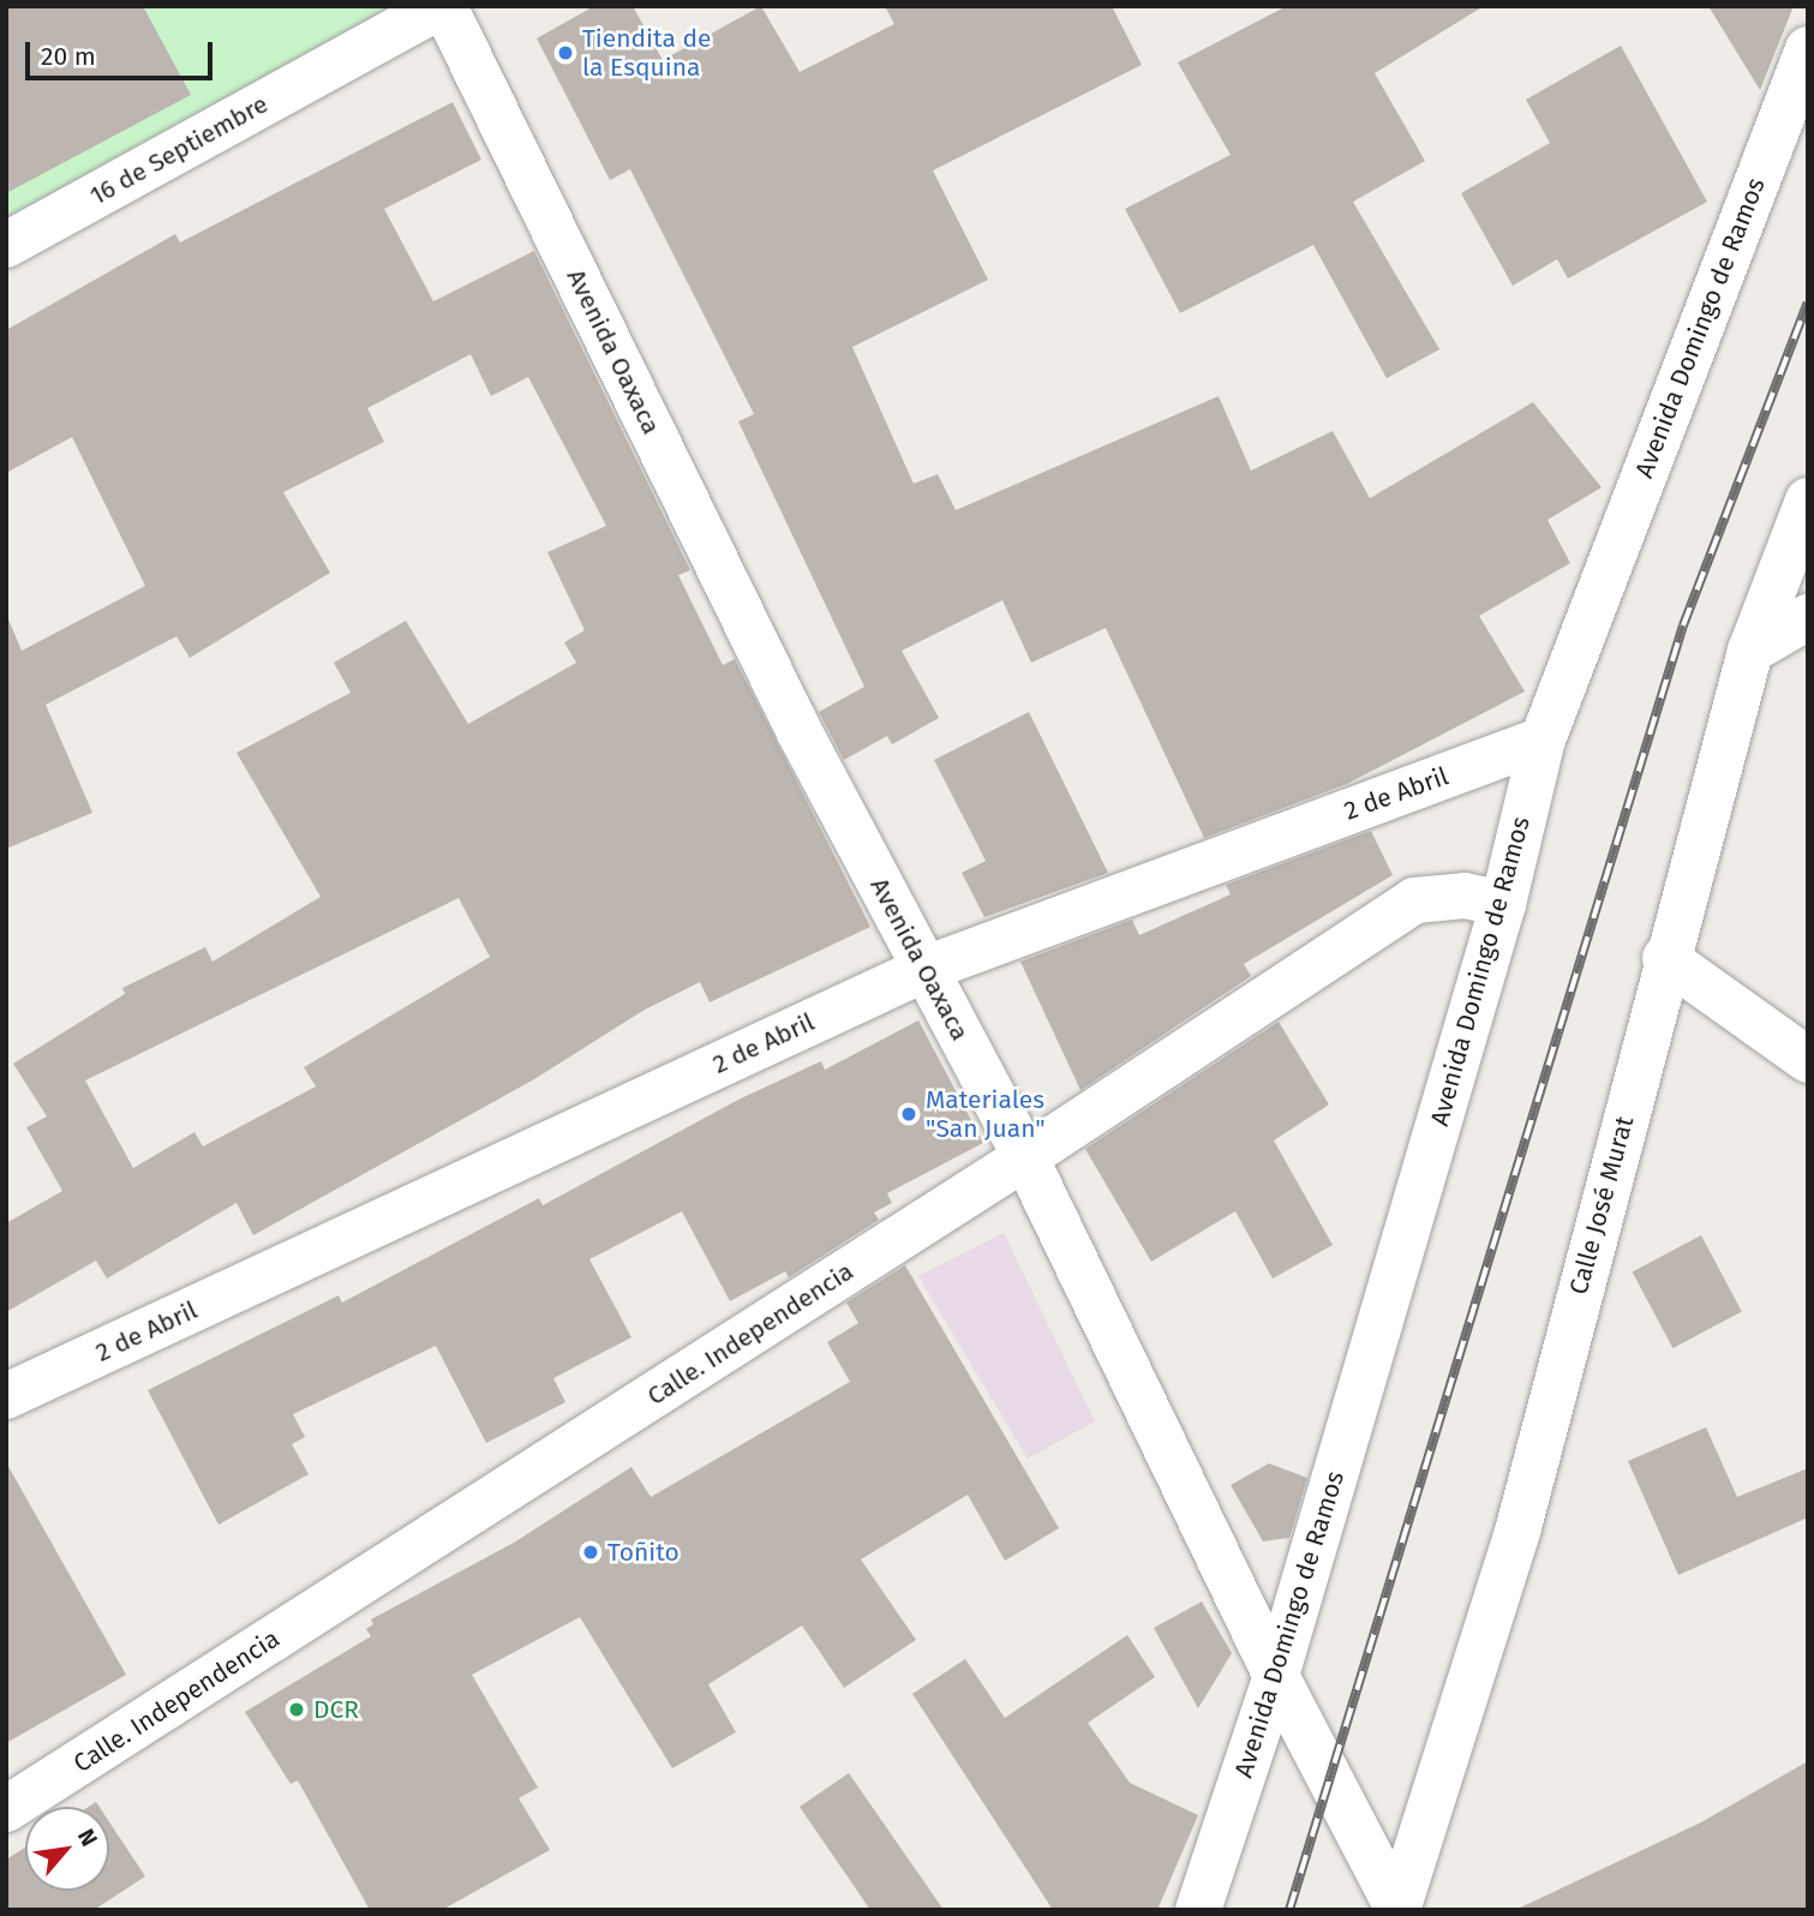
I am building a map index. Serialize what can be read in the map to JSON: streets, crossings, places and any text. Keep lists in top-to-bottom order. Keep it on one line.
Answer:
{"streets":{"street":["16 de Septiembre","Avenida Domingo de Ramos","Avenida Oaxaca","2 de Abril","Calle José Murat","Calle. Independencia"]},"crossings":[["16 de Septiembre","Avenida Oaxaca"],["Avenida Domingo de Ramos","Avenida Oaxaca"],["Avenida Domingo de Ramos","2 de Abril"],["Avenida Domingo de Ramos","Calle. Independencia"],["Avenida Oaxaca","2 de Abril"],["Avenida Oaxaca","Calle José Murat"],["Avenida Oaxaca","Calle. Independencia"]],"places":["Tiendita de la Esquina","Materiales \"San Juan\"","Toñito","DCR"],"scale_bar":"20 m","north":"top right"}
